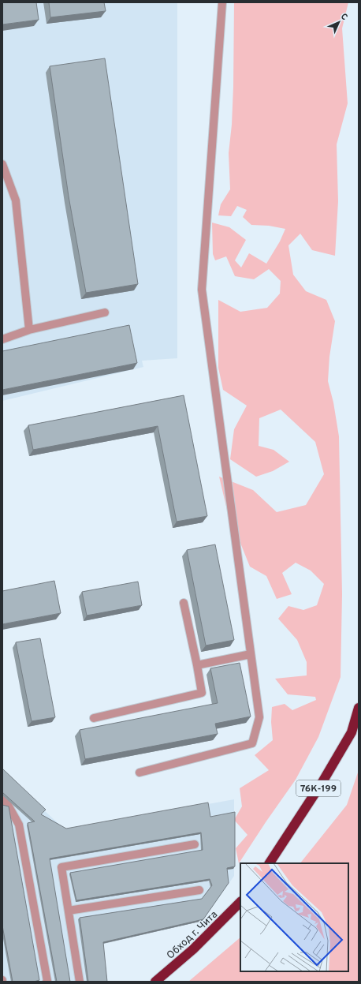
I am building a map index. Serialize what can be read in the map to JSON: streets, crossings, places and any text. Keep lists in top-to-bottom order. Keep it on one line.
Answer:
{"streets":{"highway":["76К-199","Обход г. Чита"]},"north":"top right"}
